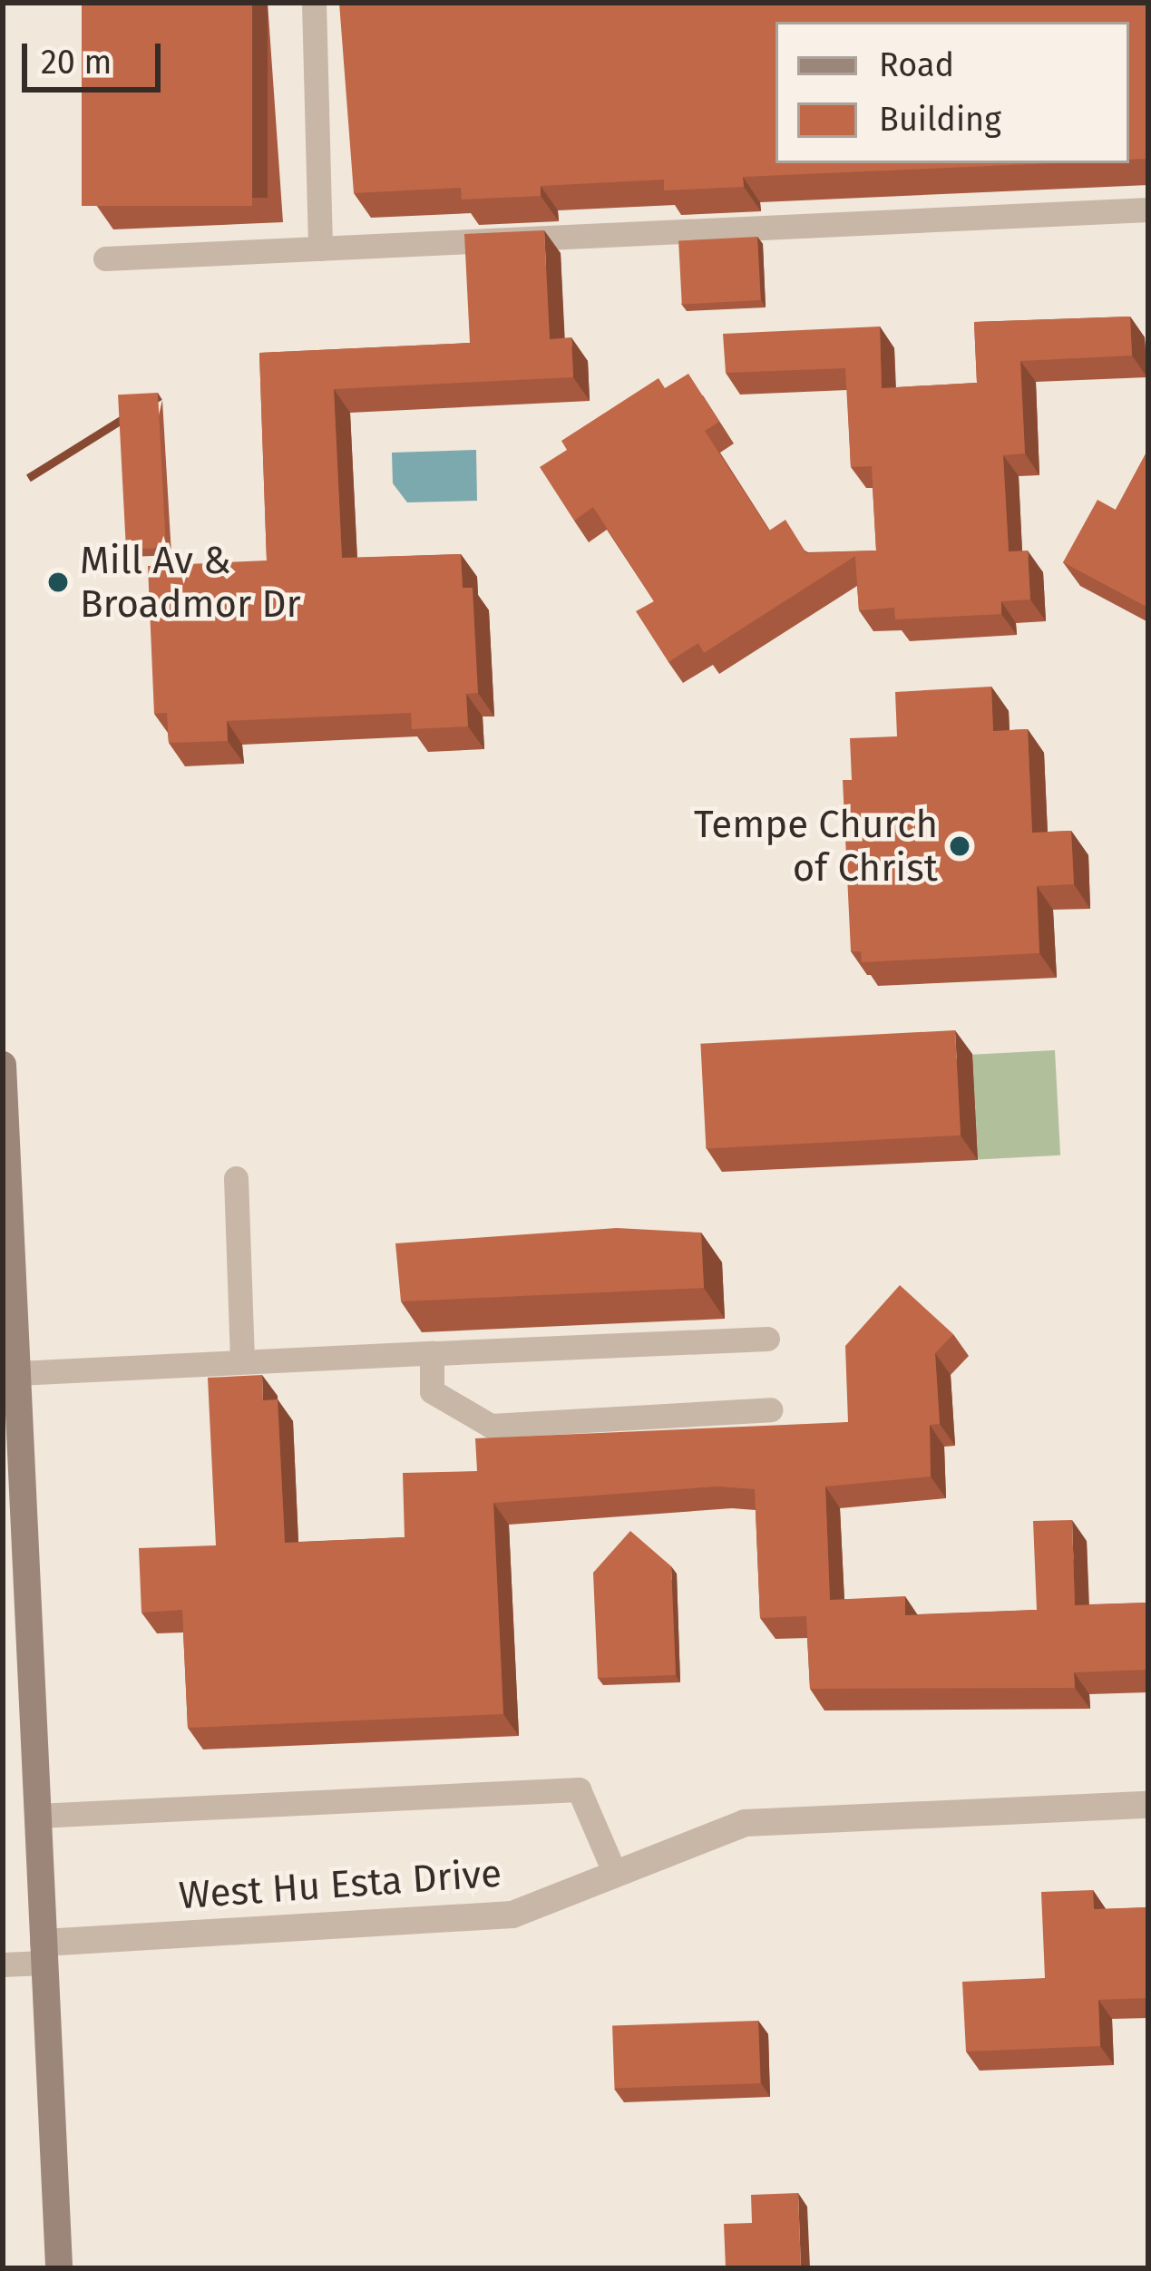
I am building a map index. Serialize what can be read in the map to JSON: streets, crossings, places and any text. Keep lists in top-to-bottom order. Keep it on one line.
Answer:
{"streets":{"street":["West Hu Esta Drive"]},"places":["Mill Av & Broadmor Dr","Tempe Church of Christ"],"legend":["Road","Building"],"scale_bar":"20 m"}
